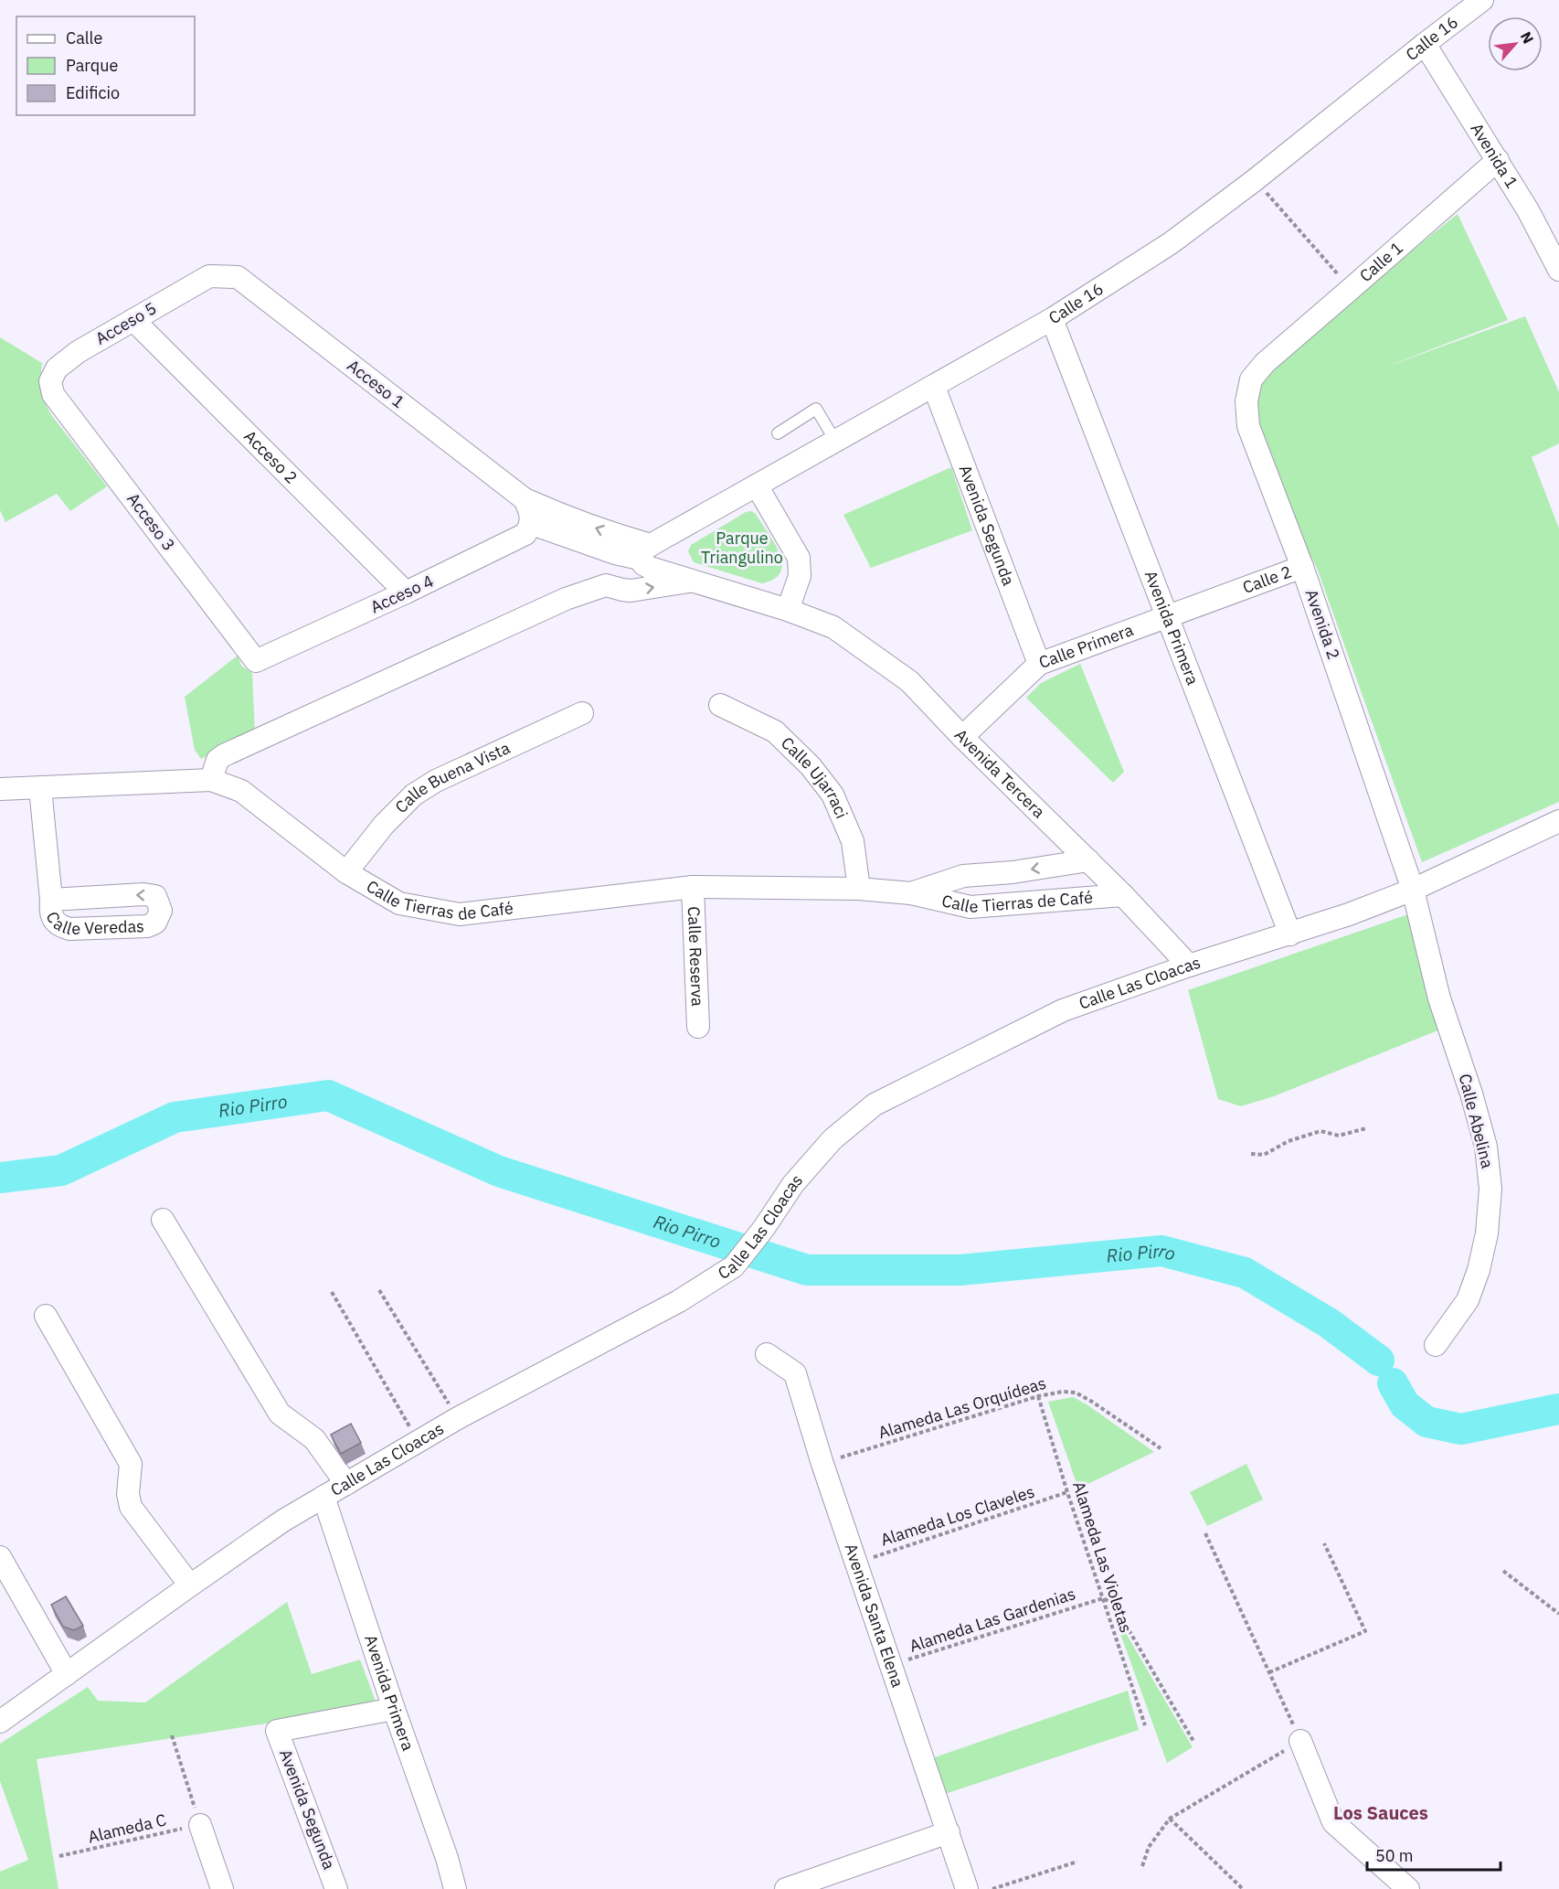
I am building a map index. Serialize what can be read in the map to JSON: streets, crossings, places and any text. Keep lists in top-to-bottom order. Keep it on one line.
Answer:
{"streets":{"street":["Calle 16","Avenida 1","Calle 1","Acceso 5","Acceso 1","Acceso 2","Acceso 3","Avenida Segunda","Calle 2","Acceso 4","Avenida 2","Avenida Primera","Calle Primera","Avenida Tercera","Calle Buena Vista","Calle Ujarraci","Calle Tierras de Café","Calle Veredas","Calle Reserva","Calle Las Cloacas","Calle Abelina","Avenida Santa Elena"],"path":["Alameda Las Orquídeas","Alameda Los Claveles","Alameda Las Violetas","Alameda Las Gardenias","Alameda C"]},"crossings":[["Calle 16","Avenida 1"],["Calle 16","Acceso 1"],["Calle 16","Avenida Segunda"],["Calle 16","Avenida Primera"],["Calle 16","Avenida Tercera"],["Avenida 1","Calle 1"],["Calle 1","Avenida 2"],["Acceso 5","Acceso 1"],["Acceso 5","Acceso 2"],["Acceso 5","Acceso 3"],["Acceso 1","Acceso 4"],["Acceso 1","Avenida Tercera"],["Acceso 2","Acceso 4"],["Acceso 3","Acceso 4"],["Avenida Segunda","Avenida Primera"],["Avenida Segunda","Calle Primera"],["Calle 2","Avenida 2"],["Calle 2","Calle Primera"],["Avenida 2","Calle Las Cloacas"],["Avenida 2","Calle Abelina"],["Avenida Primera","Calle Primera"],["Avenida Primera","Calle Las Cloacas"],["Calle Primera","Avenida Tercera"],["Avenida Tercera","Calle Tierras de Café"],["Avenida Tercera","Calle Las Cloacas"],["Calle Buena Vista","Calle Tierras de Café"],["Calle Ujarraci","Calle Tierras de Café"],["Calle Tierras de Café","Calle Veredas"],["Calle Tierras de Café","Calle Reserva"],["Calle Las Cloacas","Calle Abelina"],["Alameda Las Orquídeas","Alameda Las Violetas"],["Alameda Las Orquídeas","Avenida Santa Elena"],["Alameda Los Claveles","Alameda Las Violetas"],["Alameda Los Claveles","Avenida Santa Elena"],["Alameda Las Violetas","Alameda Las Gardenias"],["Avenida Santa Elena","Alameda Las Gardenias"]],"districts":["Los Sauces"],"water":["Rio Pirro"],"parks":["Parque Triangulino"],"legend":["Calle","Parque","Edificio"],"scale_bar":"50 m","north":"top right"}
